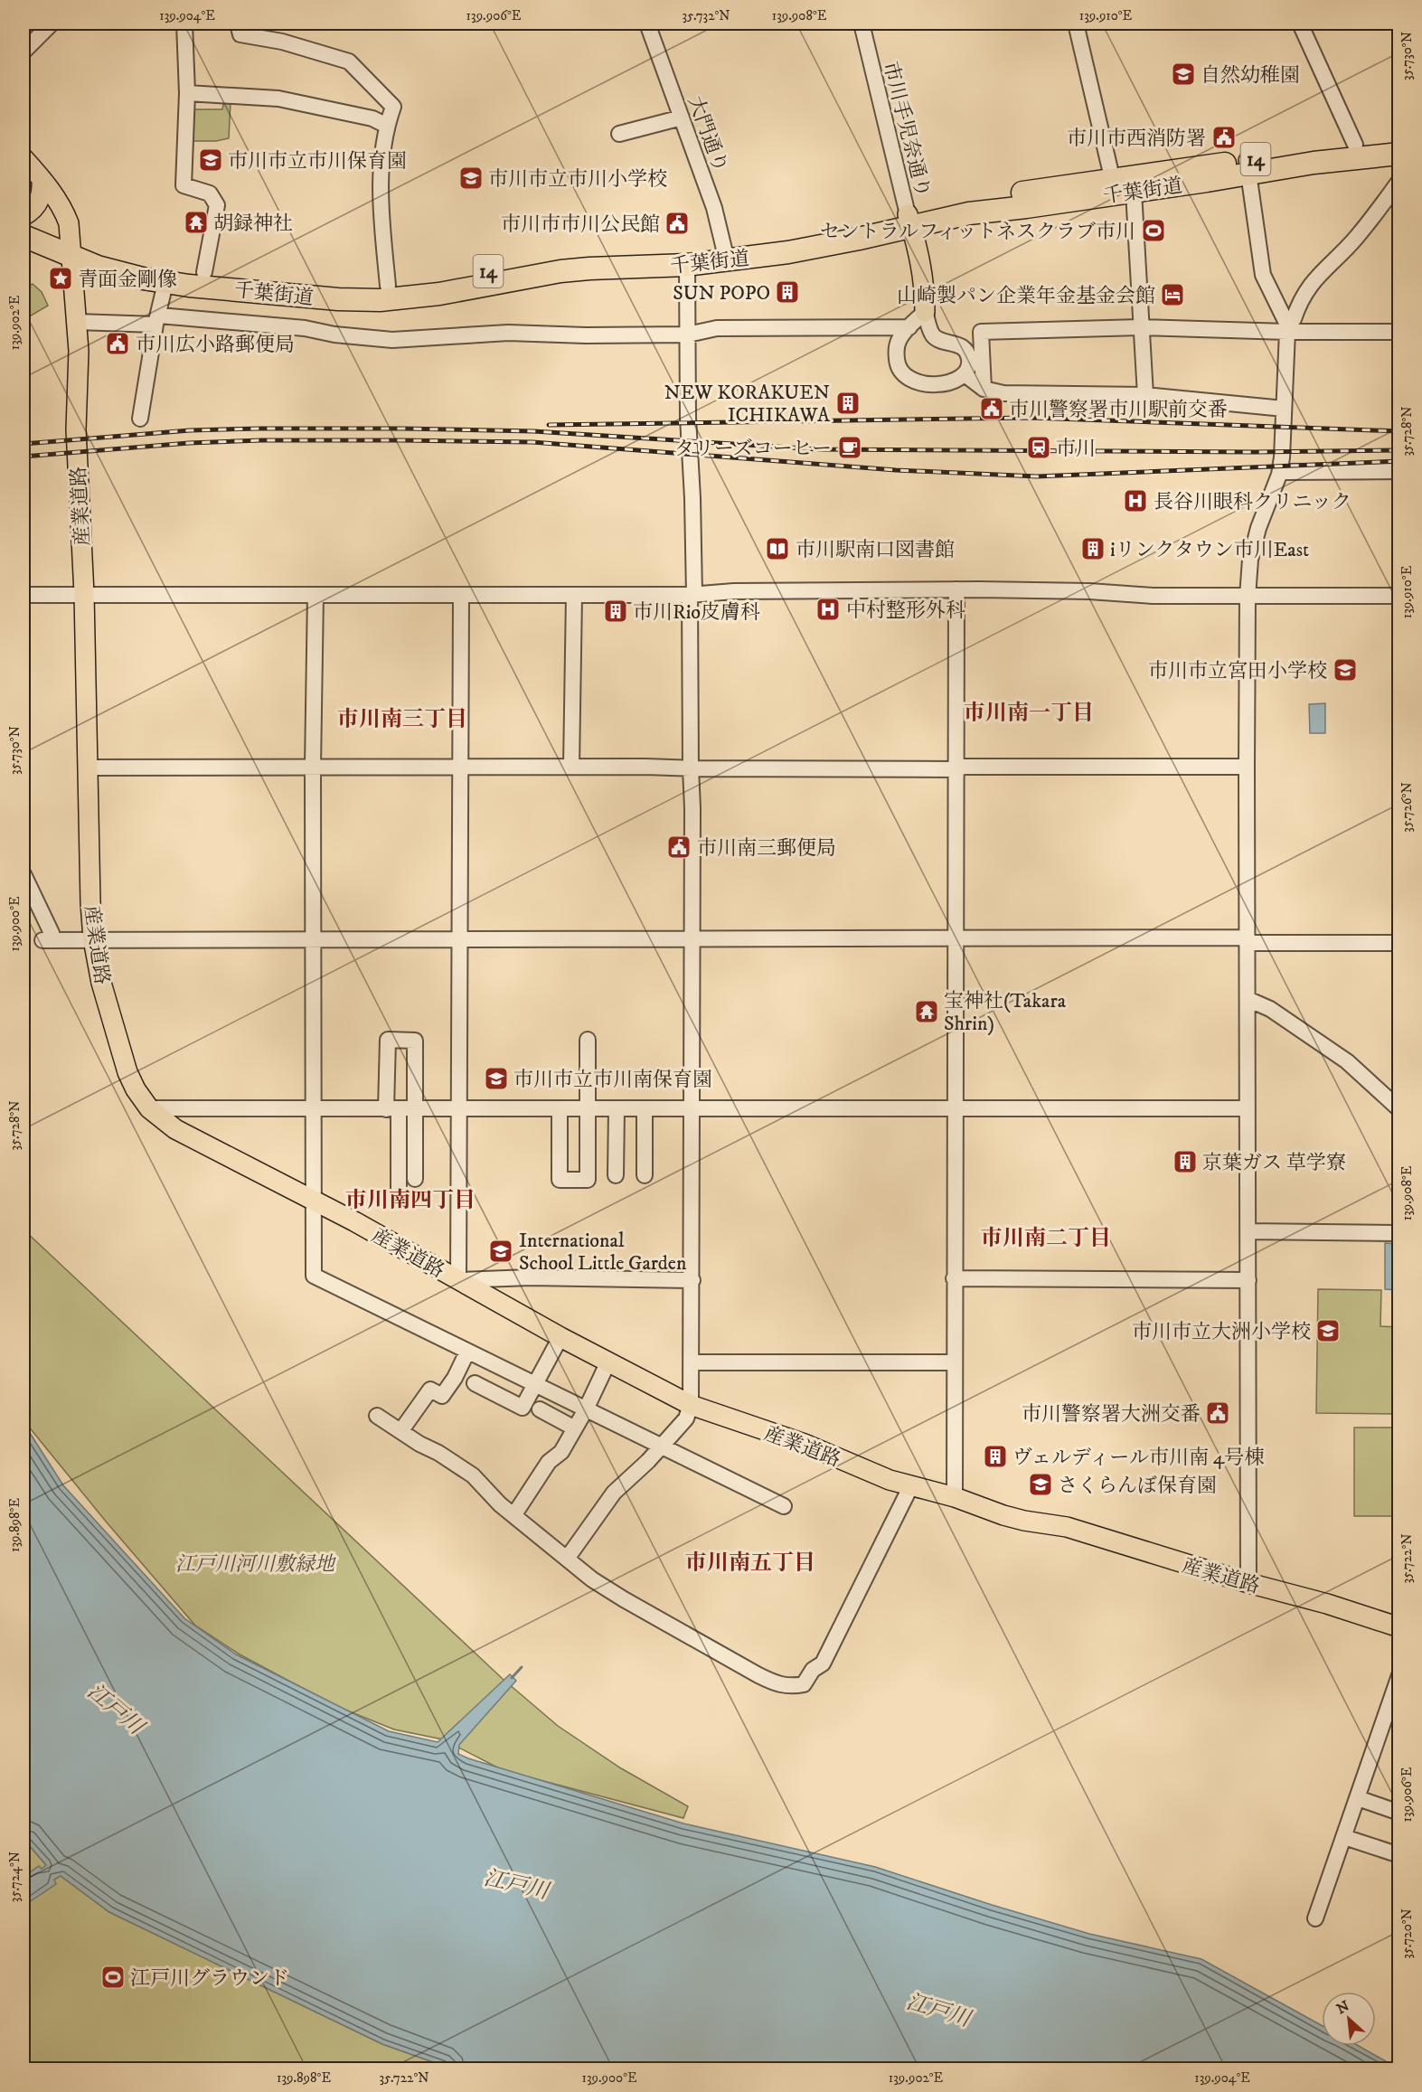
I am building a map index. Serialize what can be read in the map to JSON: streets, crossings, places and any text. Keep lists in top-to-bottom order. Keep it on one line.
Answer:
{"streets":{"highway":["14","千葉街道"],"main road":["産業道路"],"street":["市川手児奈通り","大門通り"]},"crossings":[["市川手児奈通り","千葉街道"],["大門通り","千葉街道"],["千葉街道","産業道路"]],"districts":["市川南一丁目","市川南三丁目","市川南四丁目","市川南二丁目","市川南五丁目"],"water":["江戸川"],"parks":["江戸川河川敷緑地"],"places":{"school or university":["自然幼稚園","市川市立市川保育園","市川市立市川小学校","市川市立宮田小学校","市川市立市川南保育園","International School Little Garden","市川市立大洲小学校","さくらんぼ保育園"],"public building":["市川市西消防署","市川市市川公民館","市川広小路郵便局","市川警察署市川駅前交番","市川南三郵便局","市川警察署大洲交番"],"temple":["胡録神社","宝神社(Takara Shrin)"],"sports":["セントラルフィットネスクラブ市川","江戸川グラウンド"],"place":["青面金剛像"],"building":["SUN POPO","NEW KORAKUEN ICHIKAWA","iリンクタウン市川East","市川Rio皮膚科","京葉ガス 草学寮","ヴェルディール市川南 4号棟"],"hotel":["山崎製パン企業年金基金会館"],"cafe":["タリーズコーヒー"],"station":["市川"],"hospital":["長谷川眼科クリニック","中村整形外科"],"library":["市川駅南口図書館"]},"north":"top left","coordinates":["139.904°E","139.906°E","35.732°N","139.908°E","139.910°E","35.730°N","139.902°E","35.728°N","35.726°N","139.900°E","139.898°E","35.722°N","35.724°N","35.720°N"]}
